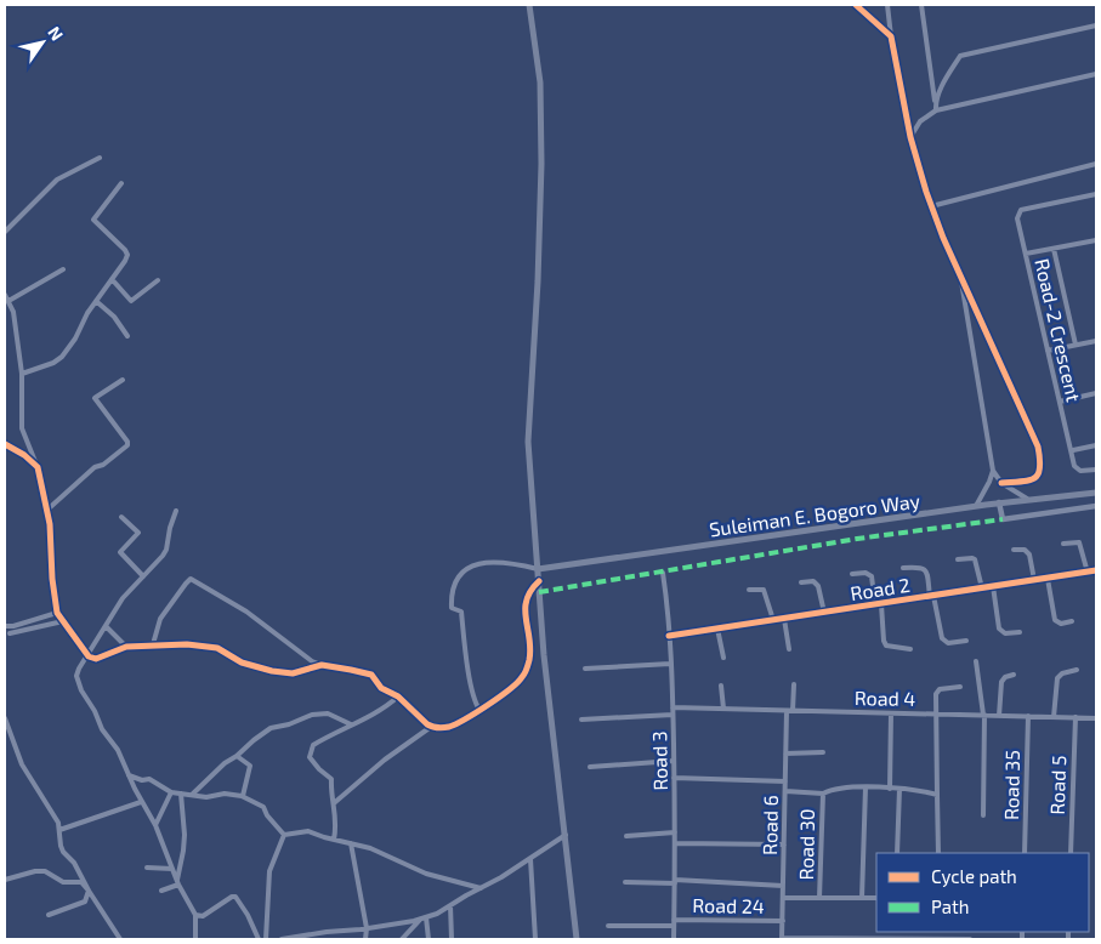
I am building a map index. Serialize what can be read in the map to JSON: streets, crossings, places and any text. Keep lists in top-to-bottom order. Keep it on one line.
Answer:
{"streets":{"main road":["Suleiman E. Bogoro Way"],"street":["Road-2 Crescent","Road 2","Road 4","Road 3","Road 35","Road 5","Road 6","Road 30","Road 24"]},"crossings":[["Road 2","Road 3"],["Road 4","Road 3"],["Road 4","Road 35"],["Road 4","Road 5"],["Road 4","Road 6"],["Road 3","Road 24"],["Road 6","Road 30"],["Road 6","Road 24"]],"legend":["Cycle path","Path"],"north":"top right"}
